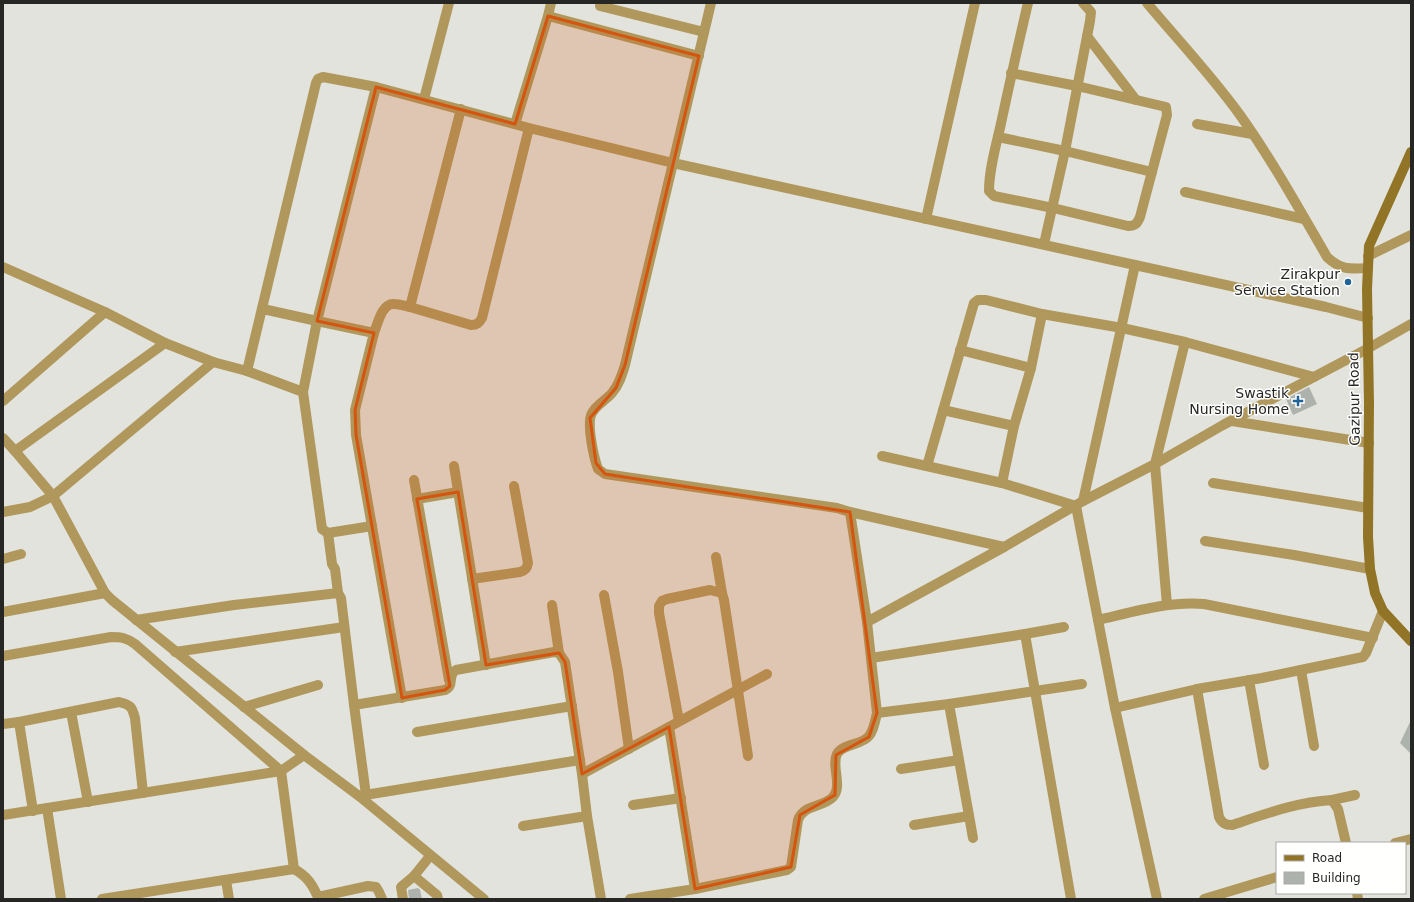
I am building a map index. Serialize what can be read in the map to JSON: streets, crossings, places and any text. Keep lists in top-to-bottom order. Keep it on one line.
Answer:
{"streets":{"street":["Gazipur Road"]},"places":{"other":["Zirakpur Service Station"],"health":["Swastik Nursing Home"]},"legend":["Road","Building"]}
